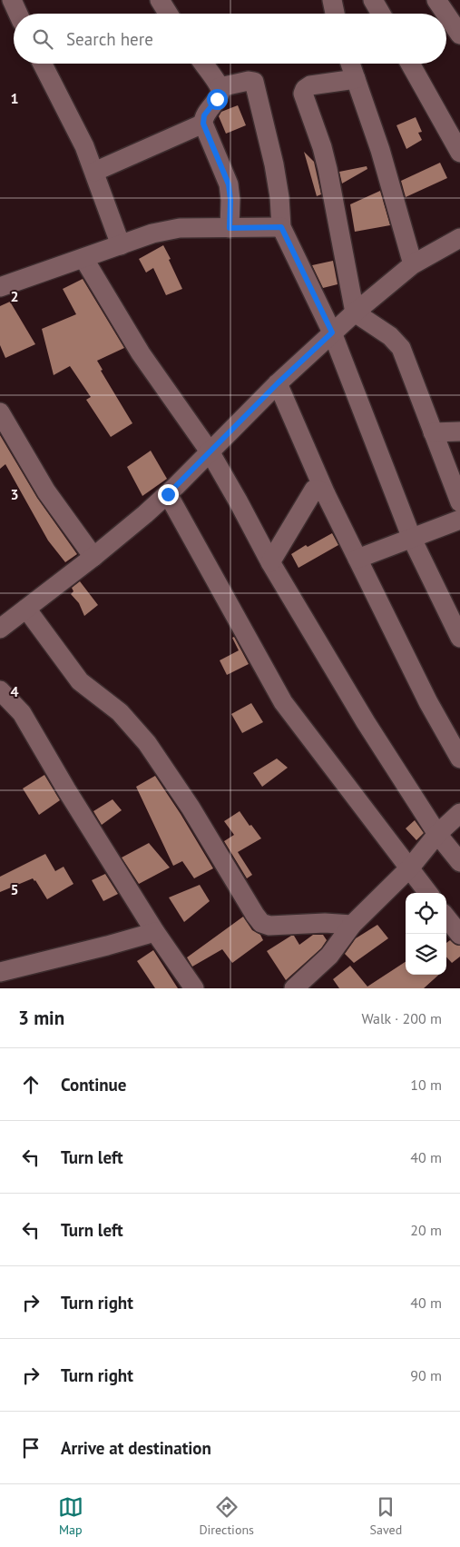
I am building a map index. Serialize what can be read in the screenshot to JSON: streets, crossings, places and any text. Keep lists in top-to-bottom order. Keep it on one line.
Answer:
{"page":{"search":"Search here","heading":["3 min","Walk · 200 m"],"list":[["Continue","10 m"],["Turn left","40 m"],["Turn left","20 m"],["Turn right","40 m"],["Turn right","90 m"],"Arrive at destination"],"nav":["Map","Directions","Saved"]},"grid":{"rows":["1","2","3","4","5"]}}
